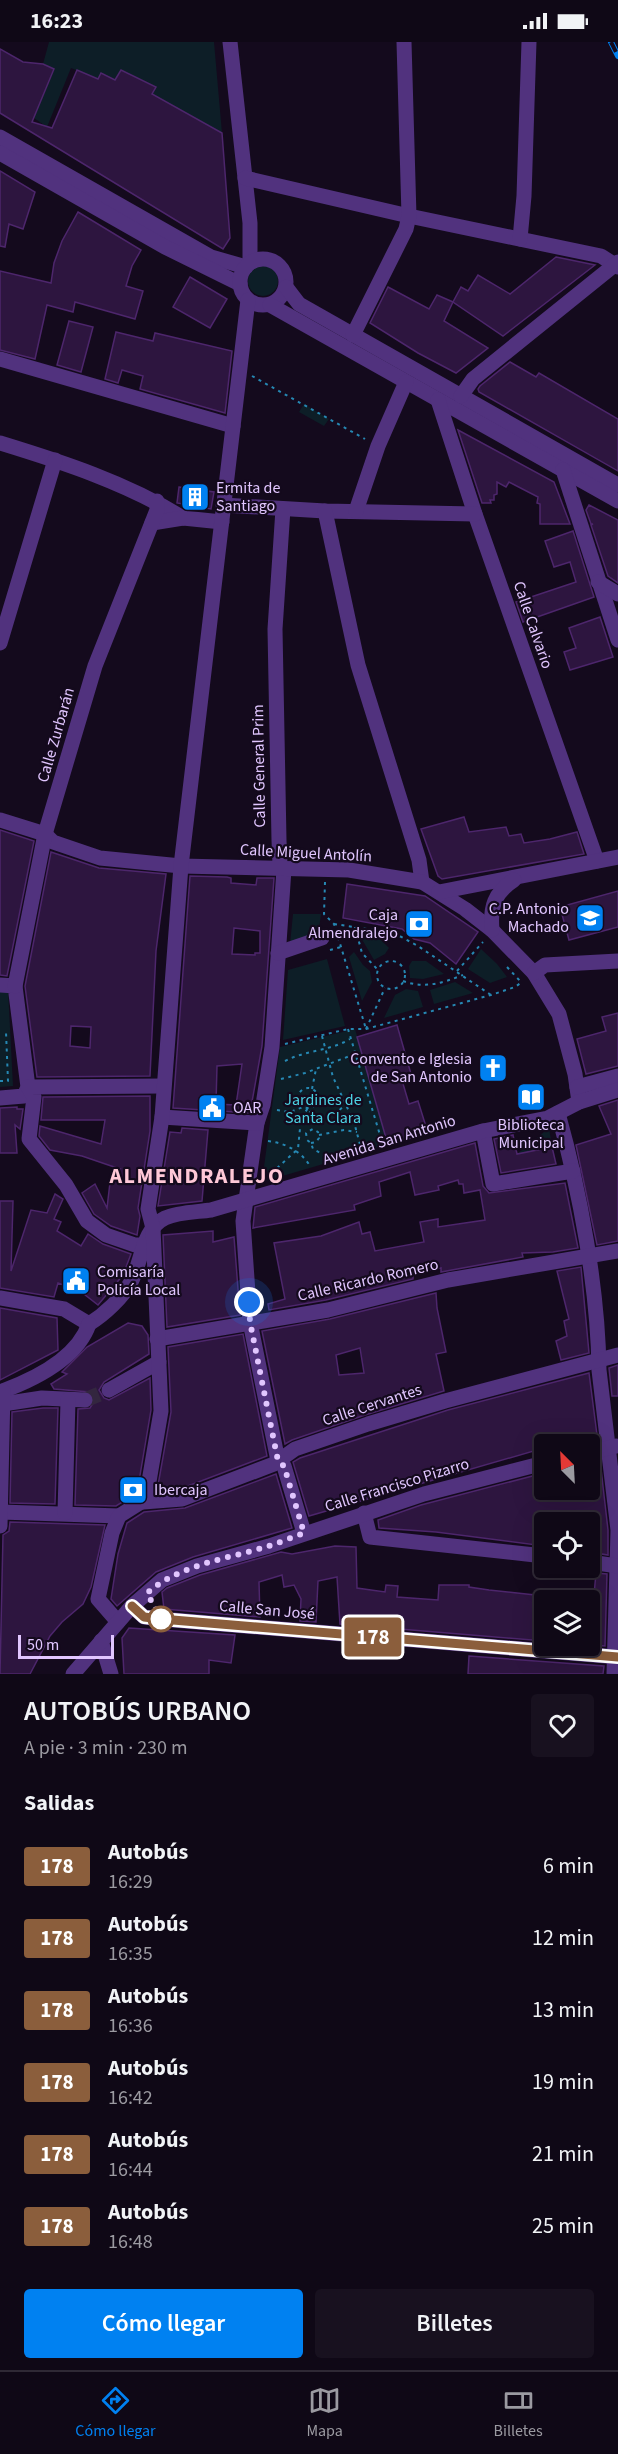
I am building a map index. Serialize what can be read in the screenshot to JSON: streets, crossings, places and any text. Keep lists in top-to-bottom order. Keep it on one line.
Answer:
{"streets":{"street":["Calle Calvario","Calle Zurbarán","Calle General Prim","Calle Miguel Antolín","Avenida San Antonio","Calle Ricardo Romero","Calle Cervantes","Calle Francisco Pizarro","Calle San José"]},"crossings":[["Calle Zurbarán","Calle Miguel Antolín"],["Calle General Prim","Calle Miguel Antolín"],["Calle General Prim","Avenida San Antonio"],["Calle General Prim","Calle Ricardo Romero"],["Calle General Prim","Calle Cervantes"],["Calle General Prim","Calle Francisco Pizarro"],["Calle Miguel Antolín","Avenida San Antonio"],["Calle Francisco Pizarro","Calle San José"]],"districts":["ALMENDRALEJO"],"parks":["Jardines de Santa Clara"],"places":{"building":["Ermita de Santiago"],"school or university":["C.P. Antonio Machado"],"bank":["Caja Almendralejo","Ibercaja"],"church":["Convento e Iglesia de San Antonio"],"library":["Biblioteca Municipal"],"public building":["OAR","Comisaría Policía Local"]},"lines":["bus line 178"],"scale_bar":"50 m","north":"top left","page":{"status":"16:23","on_map":"178","scale":"50 m","heading":[["AUTOBÚS URBANO","A pie · 3 min · 230 m"],"Salidas"],"list":[{"mark":"178","name":"Autobús","note":"16:29","value":"6 min"},{"mark":"178","name":"Autobús","note":"16:35","value":"12 min"},{"mark":"178","name":"Autobús","note":"16:36","value":"13 min"},{"mark":"178","name":"Autobús","note":"16:42","value":"19 min"},{"mark":"178","name":"Autobús","note":"16:44","value":"21 min"},{"mark":"178","name":"Autobús","note":"16:48","value":"25 min"}],"buttons":["Cómo llegar","Billetes"],"tabs":["Cómo llegar","Mapa","Billetes"]}}
